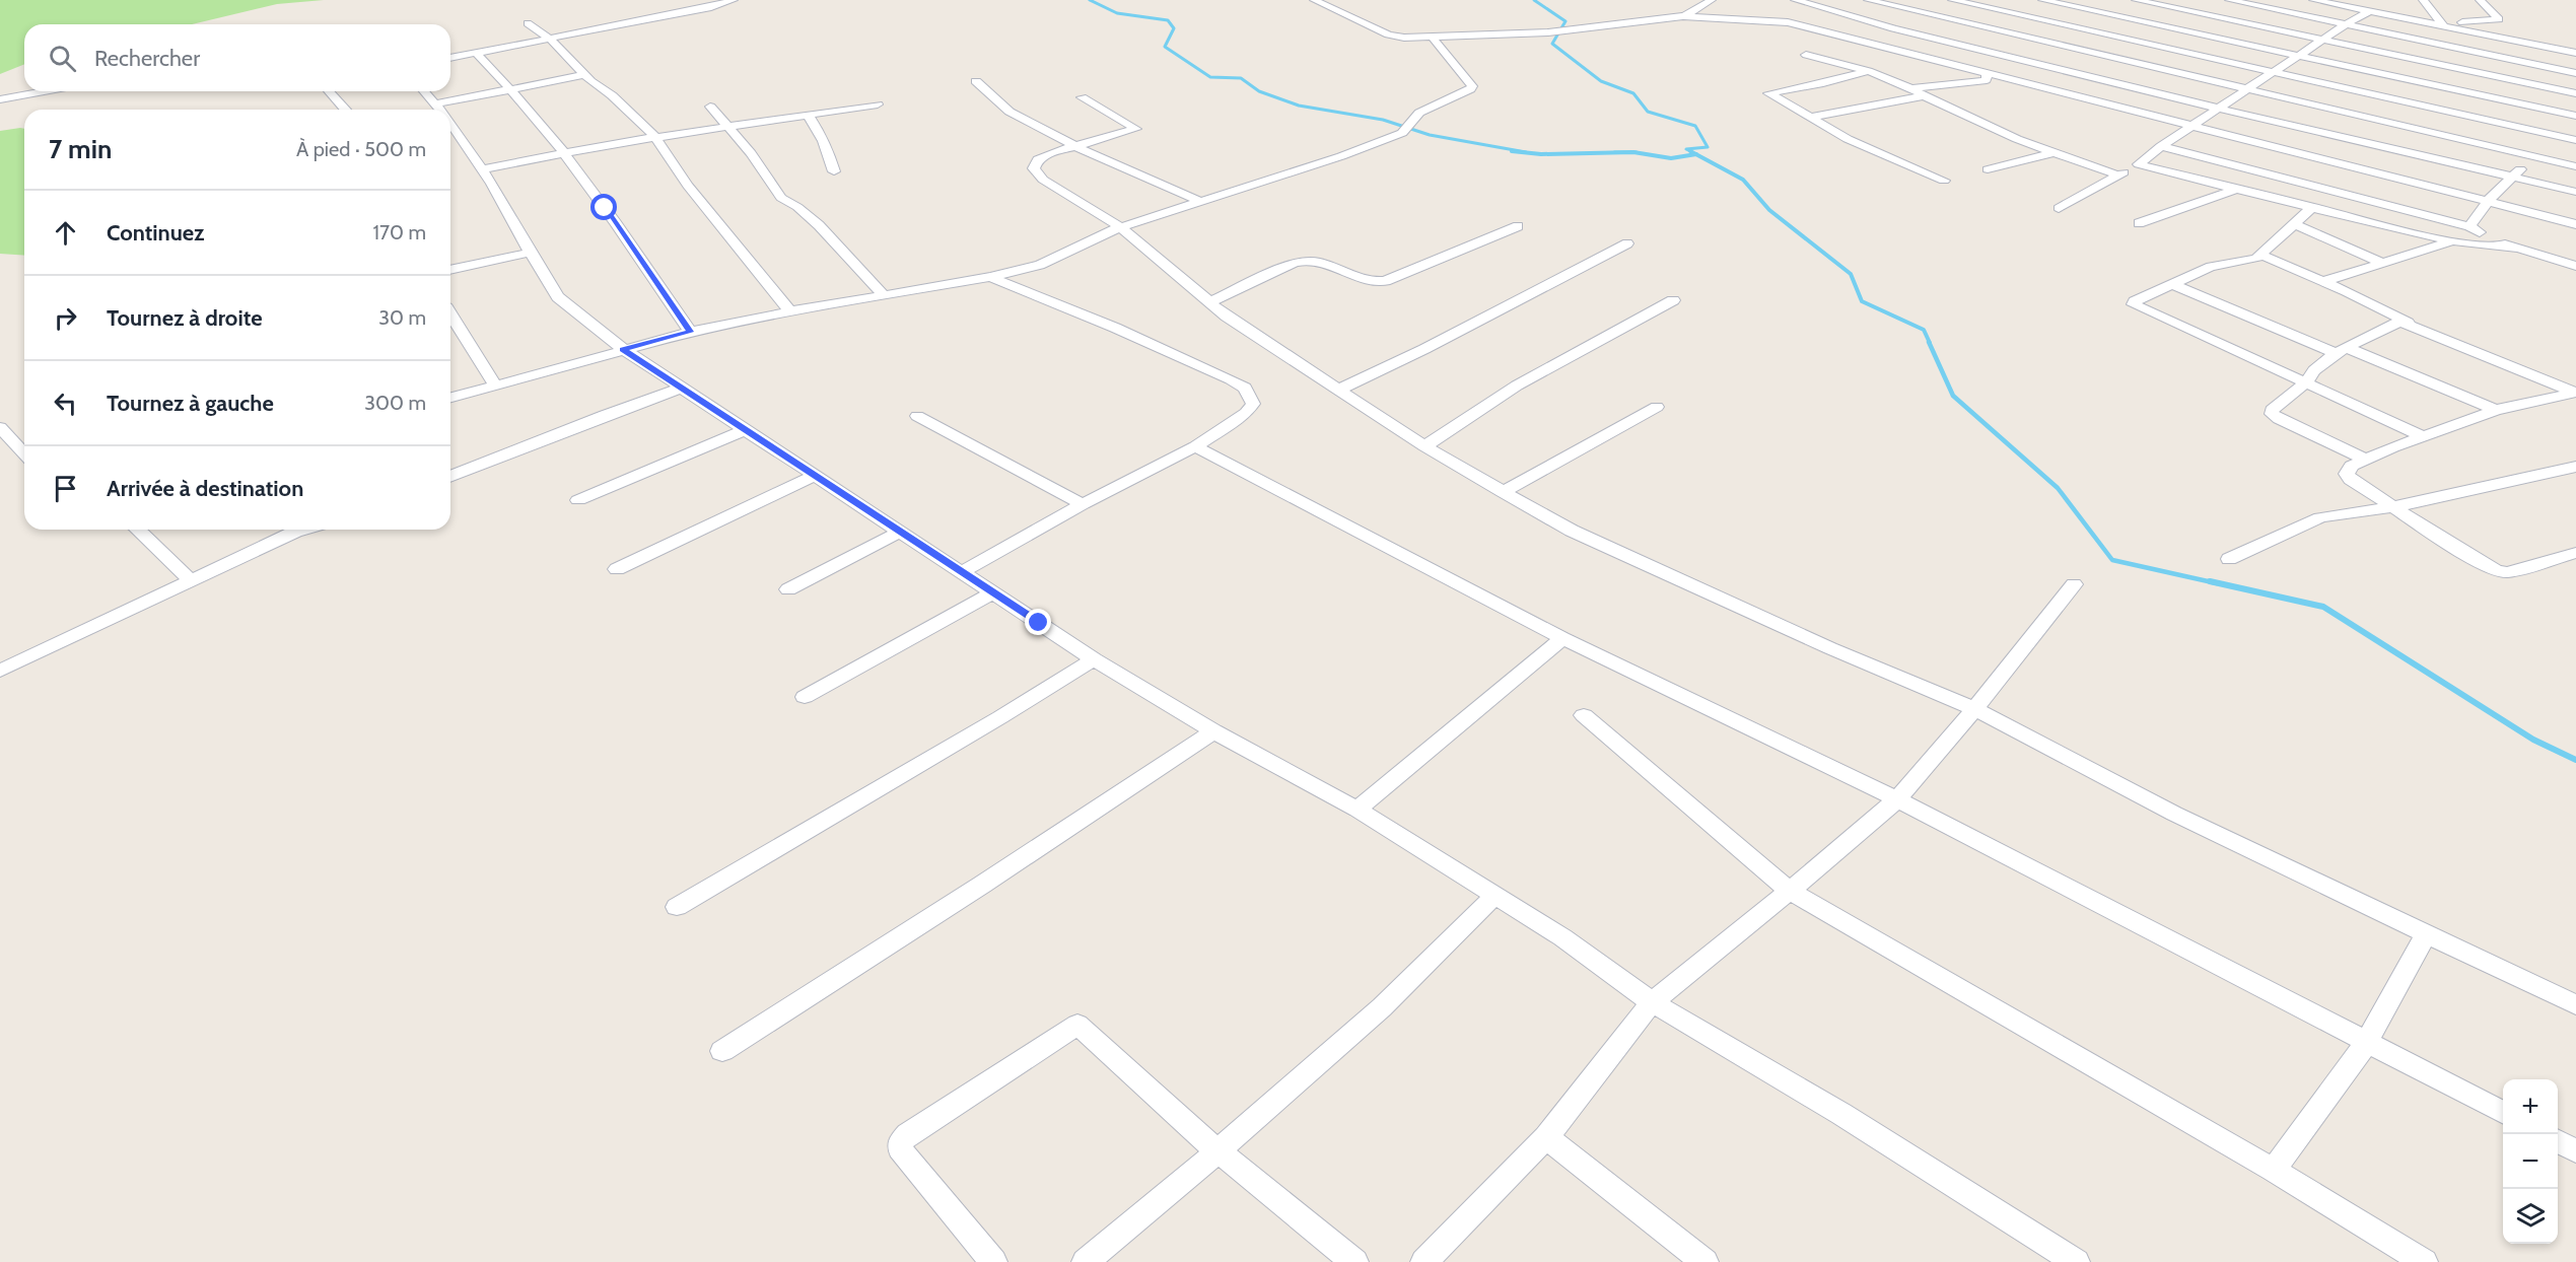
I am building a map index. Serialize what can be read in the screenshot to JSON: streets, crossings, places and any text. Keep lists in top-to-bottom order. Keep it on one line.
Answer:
{"page":{"search":"Rechercher","heading":["7 min","À pied · 500 m"],"list":[["Continuez","170 m"],["Tournez à droite","30 m"],["Tournez à gauche","300 m"],"Arrivée à destination"],"map_buttons":["+","−"]}}
